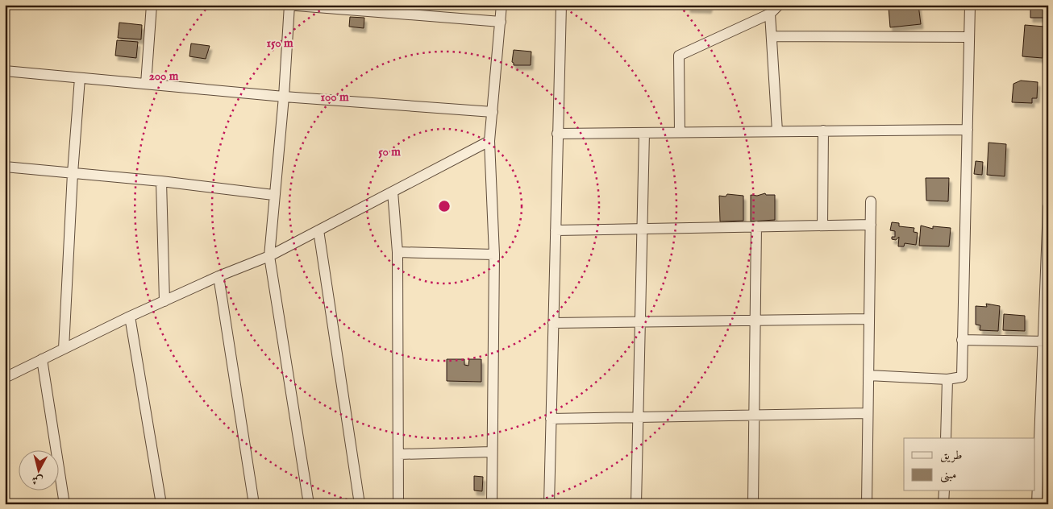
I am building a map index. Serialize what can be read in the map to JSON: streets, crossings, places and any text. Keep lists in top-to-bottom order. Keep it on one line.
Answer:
{"legend":["طريق","مبنى"],"north":"bottom","rings":["150 m","200 m","100 m","50 m"]}
